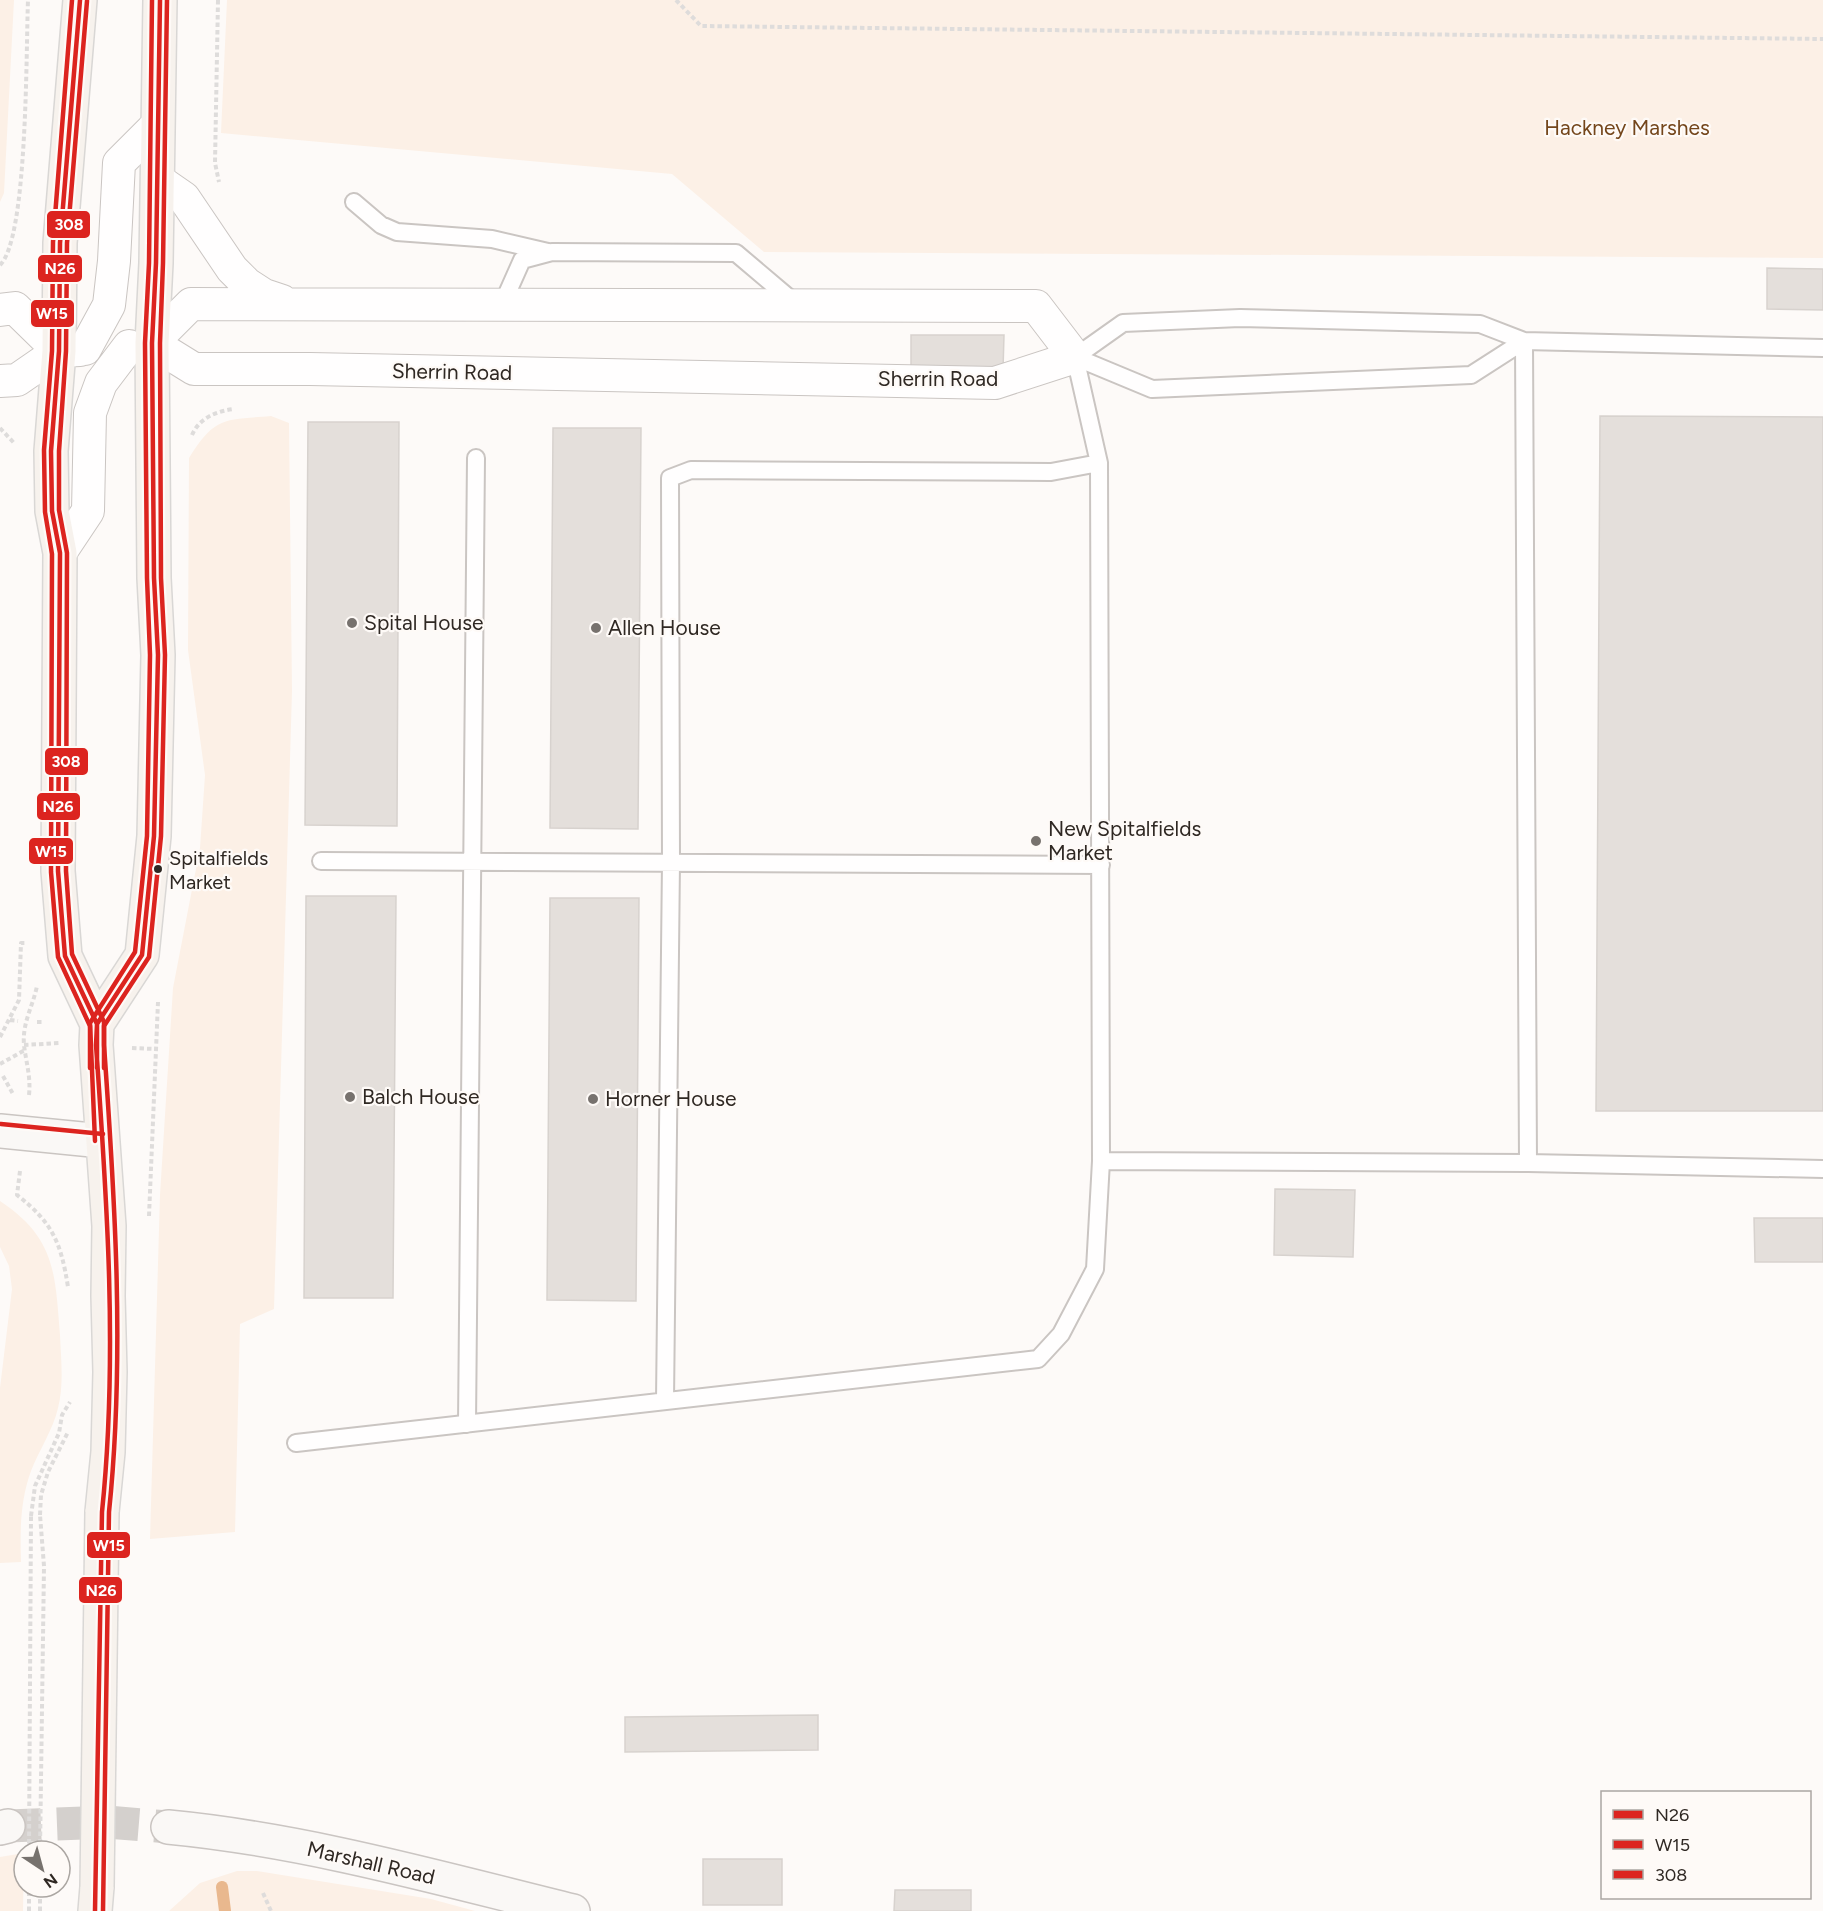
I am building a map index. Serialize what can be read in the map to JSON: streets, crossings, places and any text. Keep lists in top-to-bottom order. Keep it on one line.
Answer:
{"streets":{"street":["Sherrin Road","Marshall Road"]},"parks":["Hackney Marshes"],"places":["Spital House","Allen House","New Spitalfields Market","Spitalfields Market","Balch House","Horner House"],"lines":["transit line N26","transit line W15","transit line 308"],"legend":["N26","W15","308"],"north":"bottom right"}
